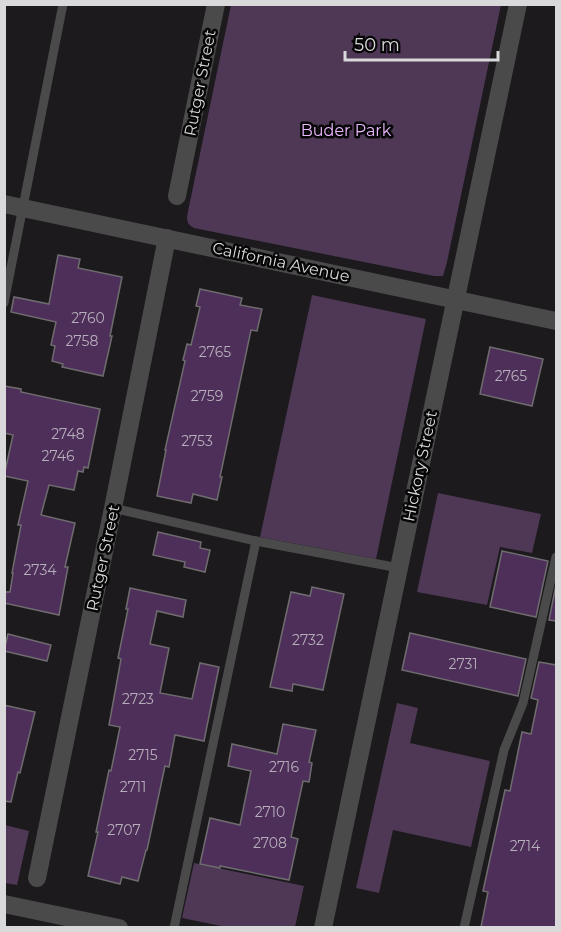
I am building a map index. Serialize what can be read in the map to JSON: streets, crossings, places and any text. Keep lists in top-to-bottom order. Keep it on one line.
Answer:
{"streets":{"street":["Rutger Street","California Avenue","Hickory Street"]},"crossings":[["Rutger Street","California Avenue"],["California Avenue","Hickory Street"]],"parks":["Buder Park"],"house_numbers":["2760","2758","2765","2765","2759","2748","2753","2746","2734","2732","2731","2723","2715","2716","2711","2710","2707","2708","2714"],"scale_bar":"50 m"}
